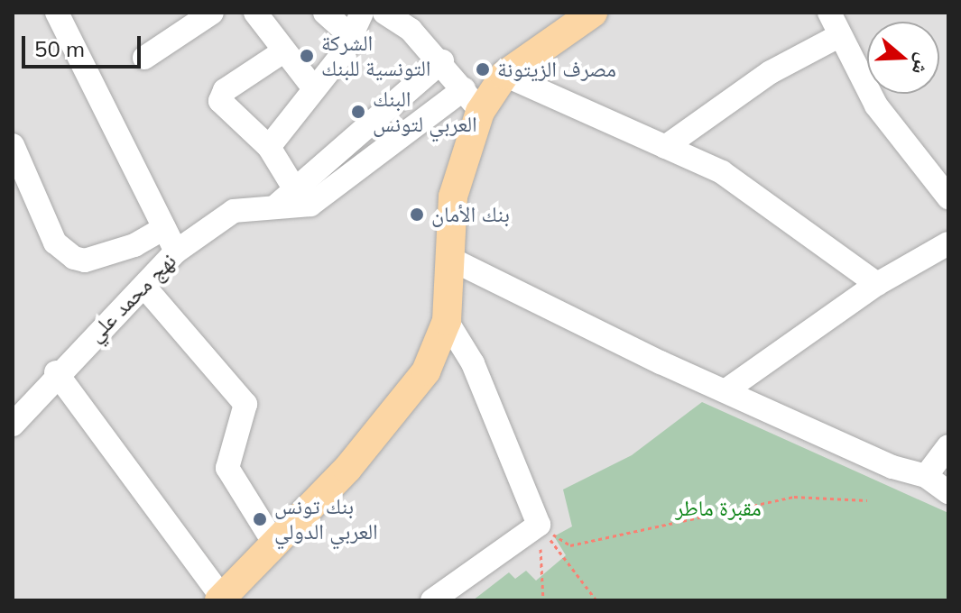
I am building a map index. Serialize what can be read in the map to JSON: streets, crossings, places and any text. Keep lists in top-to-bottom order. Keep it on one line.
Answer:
{"streets":{"street":["نهج محمد علي"]},"parks":["مقبرة ماطر"],"places":["الشركة التونسية للبنك","مصرف الزيتونة","البنك العربي لتونس","بنك الأمان","بنك تونس العربي الدولي"],"scale_bar":"50 m","north":"right"}
